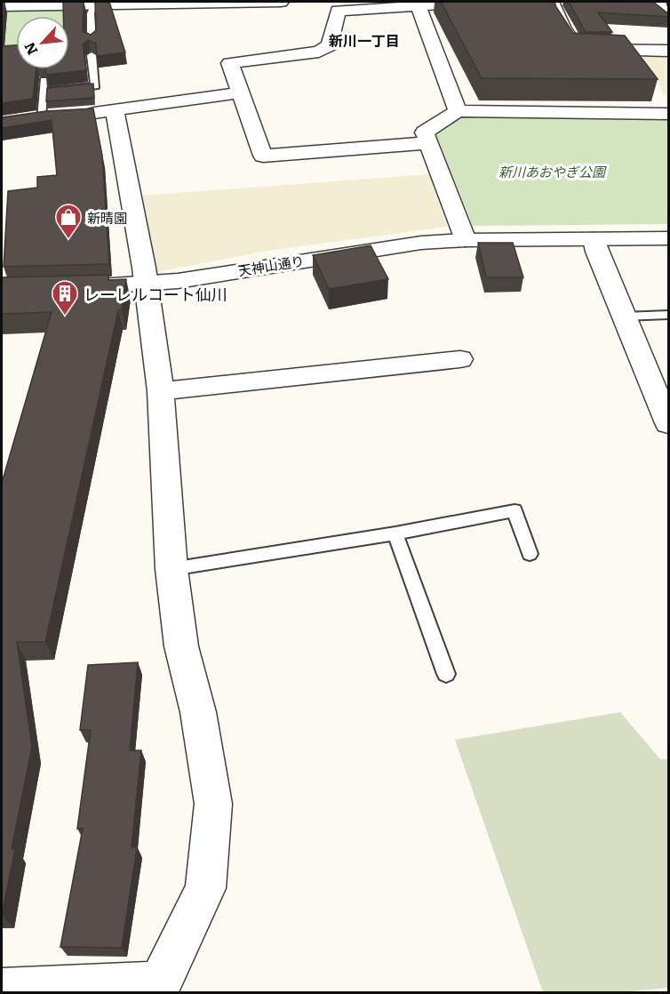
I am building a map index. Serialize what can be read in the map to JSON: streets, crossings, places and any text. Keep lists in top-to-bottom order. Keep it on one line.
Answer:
{"streets":{"street":["天神山通り"]},"districts":["新川一丁目"],"parks":["新川あおやぎ公園"],"places":{"shop":["新晴園"],"building":["レーレルコート仙川"]},"north":"bottom left"}
